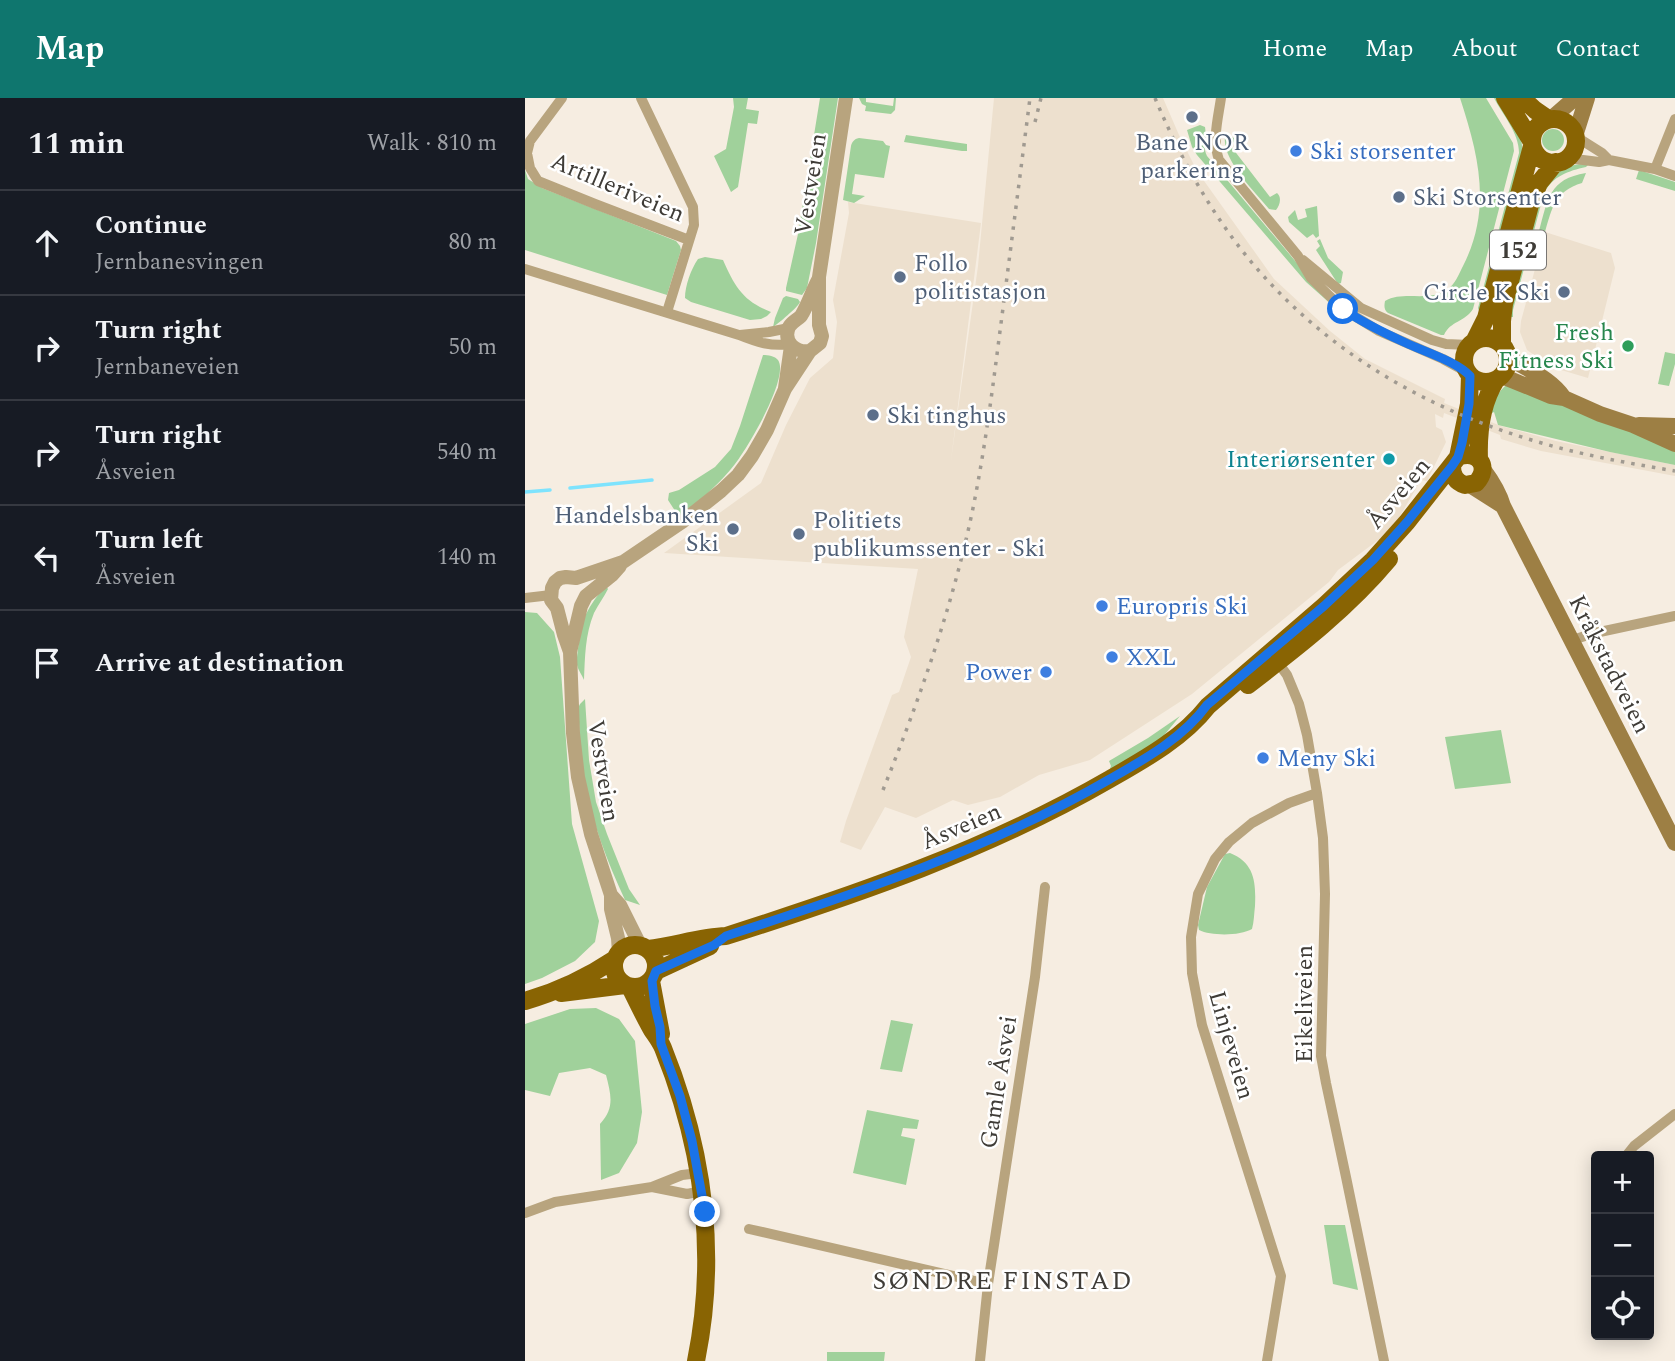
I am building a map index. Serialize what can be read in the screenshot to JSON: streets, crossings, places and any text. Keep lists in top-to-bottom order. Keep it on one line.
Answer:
{"streets":{"main road":["152","Åsveien","Kråkstadveien"],"street":["Vestveien","Artilleriveien","Eikeliveien","Linjeveien","Gamle Åsvei"]},"crossings":[["Vestveien","Åsveien"],["152","Åsveien"],["152","Kråkstadveien"],["Åsveien","Kråkstadveien"],["Åsveien","Eikeliveien"],["Eikeliveien","Linjeveien"]],"districts":["SØNDRE FINSTAD"],"places":["Bane NOR parkering","Ski storsenter","Ski Storsenter","Follo politistasjon","Circle K Ski","Fresh Fitness Ski","Ski tinghus","Interiørsenter","Handelsbanken Ski","Politiets publikumssenter - Ski","Europris Ski","XXL","Power","Meny Ski"],"page":{"header":"Map","nav":["Home","Map","About","Contact"],"heading":["11 min","Walk · 810 m"],"list":[["Continue","Jernbanesvingen","80 m"],["Turn right","Jernbaneveien","50 m"],["Turn right","Åsveien","540 m"],["Turn left","Åsveien","140 m"],"Arrive at destination"],"map_buttons":["+","−"]}}
